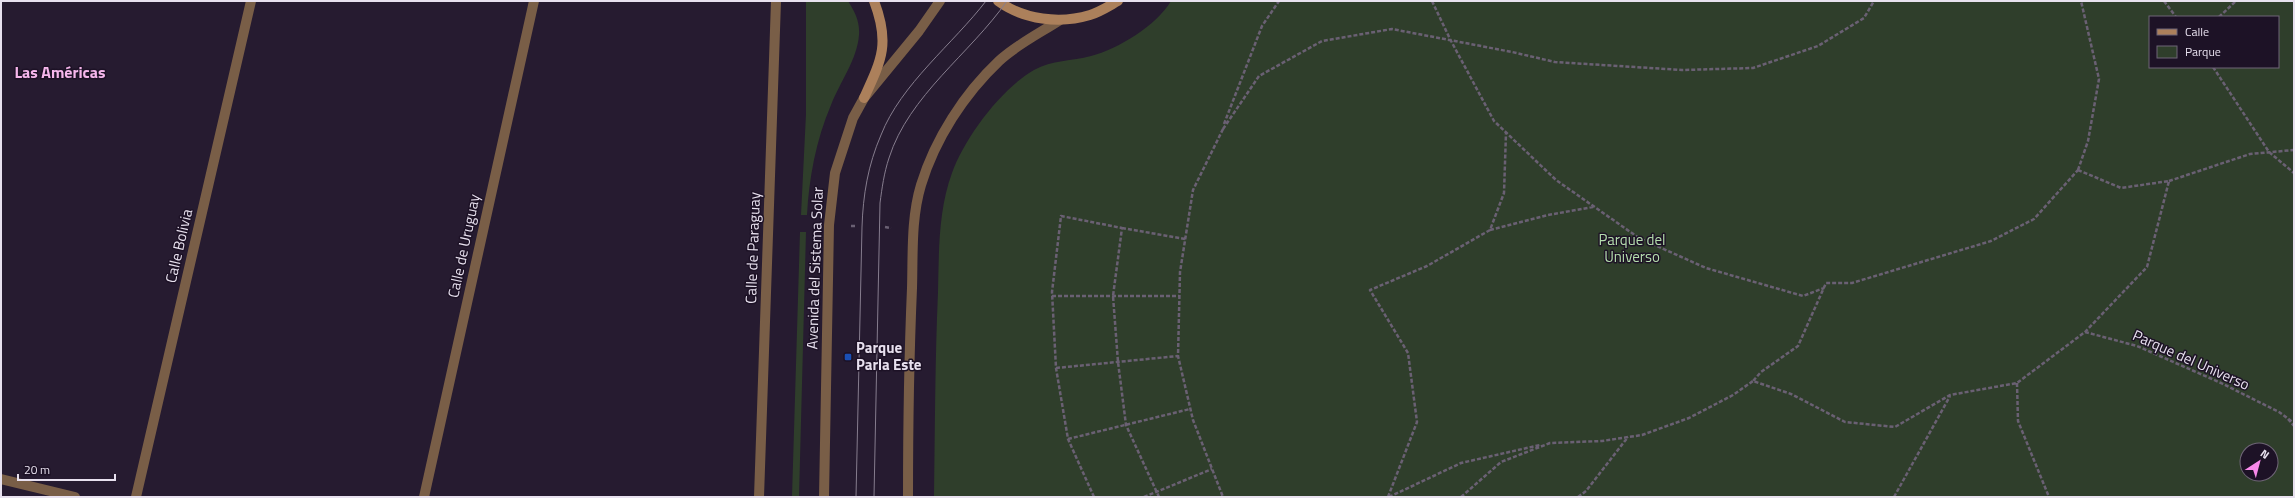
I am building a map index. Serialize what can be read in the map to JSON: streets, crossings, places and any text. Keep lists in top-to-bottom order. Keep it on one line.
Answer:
{"streets":{"street":["Calle Bolivia","Calle de Uruguay","Calle de Paraguay","Avenida del Sistema Solar"],"path":["Parque del Universo"]},"districts":["Las Américas"],"parks":["Parque del Universo"],"places":{"transit":["Parque Parla Este"]},"legend":["Calle","Parque"],"scale_bar":"20 m","north":"top right"}
